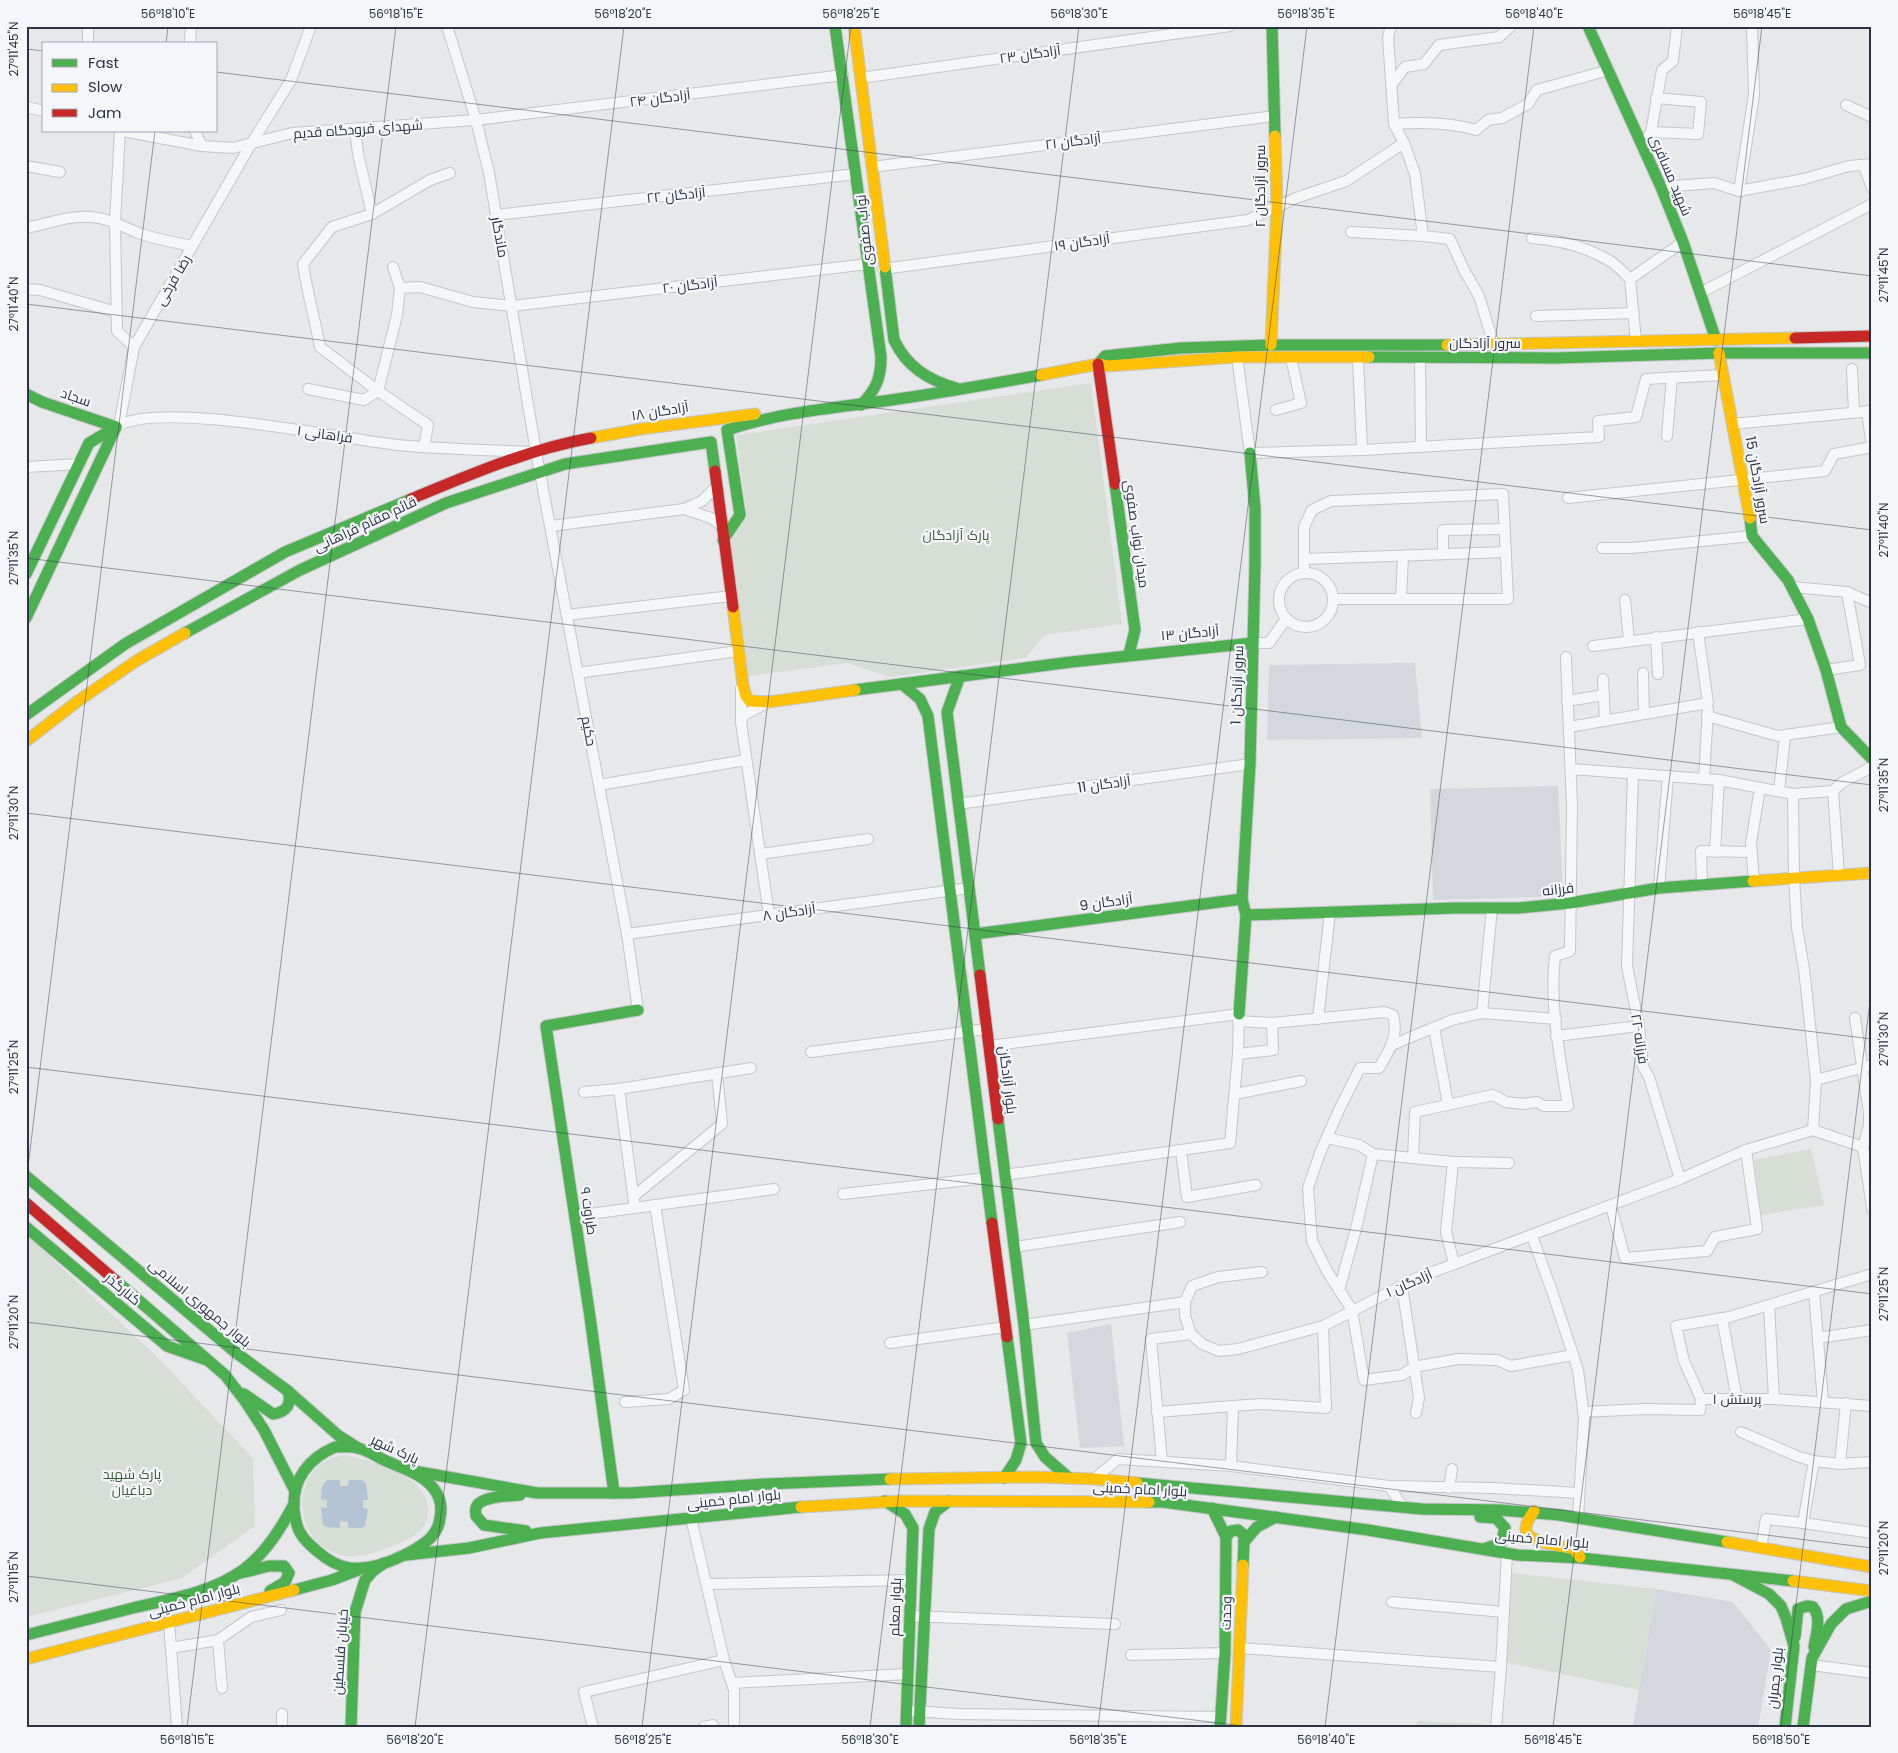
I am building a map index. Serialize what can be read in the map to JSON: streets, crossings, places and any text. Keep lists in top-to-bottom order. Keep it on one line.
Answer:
{"streets":{"main road":["شهید مسافری","سرور آزادگان ۲","نواب صفوی","سرور آزادگان","سجاد","آزادگان ۱۸","سرور آزادگان 15","قائم مقام فراهانی","میدان نواب صفوی","آزادگان ۱۳","سرور آزادگان 1","فرزانه","آزادگان 9","بلوار آزادگان","طراوت ۹","کنارگذر","بلوار جمهوری اسلامی","پارک شهر","بلوار امام خمینی","بلوار معلم","وحدت","خیابان فلسطین","بلوار چمران"],"street":["آزادگان ۲۳","آزادگان ۲۴","شهدای فرودگاه قدیم","آزادگان ۲۱","آزادگان ۲۲","ماندگار","آزادگان ۱۹","رضا فرخی","آزادگان ۲۰","فراهانی ۱","حکیم","آزادگان 11","آزادگان ۸","فرزانه ۲۲","آزادگان ۱","پرستش ۱"]},"crossings":[["آزادگان ۲۳","نواب صفوی"],["آزادگان ۲۴","شهدای فرودگاه قدیم"],["آزادگان ۲۴","نواب صفوی"],["آزادگان ۲۴","ماندگار"],["شهدای فرودگاه قدیم","ماندگار"],["شهدای فرودگاه قدیم","رضا فرخی"],["آزادگان ۲۱","سرور آزادگان ۲"],["آزادگان ۲۱","نواب صفوی"],["شهید مسافری","سرور آزادگان"],["سرور آزادگان ۲","آزادگان ۱۹"],["سرور آزادگان ۲","سرور آزادگان"],["آزادگان ۲۲","نواب صفوی"],["آزادگان ۲۲","ماندگار"],["نواب صفوی","آزادگان ۱۹"],["نواب صفوی","آزادگان ۲۰"],["ماندگار","آزادگان ۲۰"],["ماندگار","آزادگان ۱۸"],["ماندگار","فراهانی ۱"],["ماندگار","قائم مقام فراهانی"],["ماندگار","حکیم"],["رضا فرخی","سجاد"],["رضا فرخی","فراهانی ۱"],["سرور آزادگان","سرور آزادگان 15"],["سرور آزادگان","میدان نواب صفوی"],["سرور آزادگان","سرور آزادگان 1"],["سجاد","فراهانی ۱"],["آزادگان ۱۸","فراهانی ۱"],["آزادگان ۱۸","قائم مقام فراهانی"],["آزادگان ۱۸","حکیم"],["فراهانی ۱","قائم مقام فراهانی"],["فراهانی ۱","حکیم"],["قائم مقام فراهانی","حکیم"],["میدان نواب صفوی","آزادگان ۱۳"],["آزادگان ۱۳","سرور آزادگان 1"],["سرور آزادگان 1","آزادگان 11"],["سرور آزادگان 1","فرزانه"],["سرور آزادگان 1","آزادگان 9"],["حکیم","آزادگان ۸"],["حکیم","طراوت ۹"],["آزادگان 11","بلوار آزادگان"],["فرزانه","فرزانه ۲۲"],["آزادگان 9","بلوار آزادگان"],["آزادگان ۸","بلوار آزادگان"],["فرزانه ۲۲","آزادگان ۱"],["بلوار آزادگان","بلوار امام خمینی"],["طراوت ۹","بلوار امام خمینی"],["بلوار جمهوری اسلامی","پارک شهر"],["بلوار جمهوری اسلامی","بلوار امام خمینی"],["بلوار جمهوری اسلامی","خیابان فلسطین"],["پارک شهر","بلوار امام خمینی"],["پارک شهر","خیابان فلسطین"],["بلوار امام خمینی","بلوار معلم"],["بلوار امام خمینی","وحدت"],["بلوار امام خمینی","خیابان فلسطین"],["بلوار امام خمینی","بلوار چمران"]],"parks":["پارک آزادگان","پارک شهید دباغیان"],"legend":["Fast","Slow","Jam"],"coordinates":["56°18'10\"E","56°18'15\"E","56°18'20\"E","56°18'25\"E","56°18'30\"E","56°18'35\"E","56°18'40\"E","56°18'45\"E","27°11'45\"N","27°11'40\"N","27°11'35\"N","27°11'30\"N","27°11'25\"N","27°11'20\"N","27°11'15\"N","56°18'50\"E"]}
